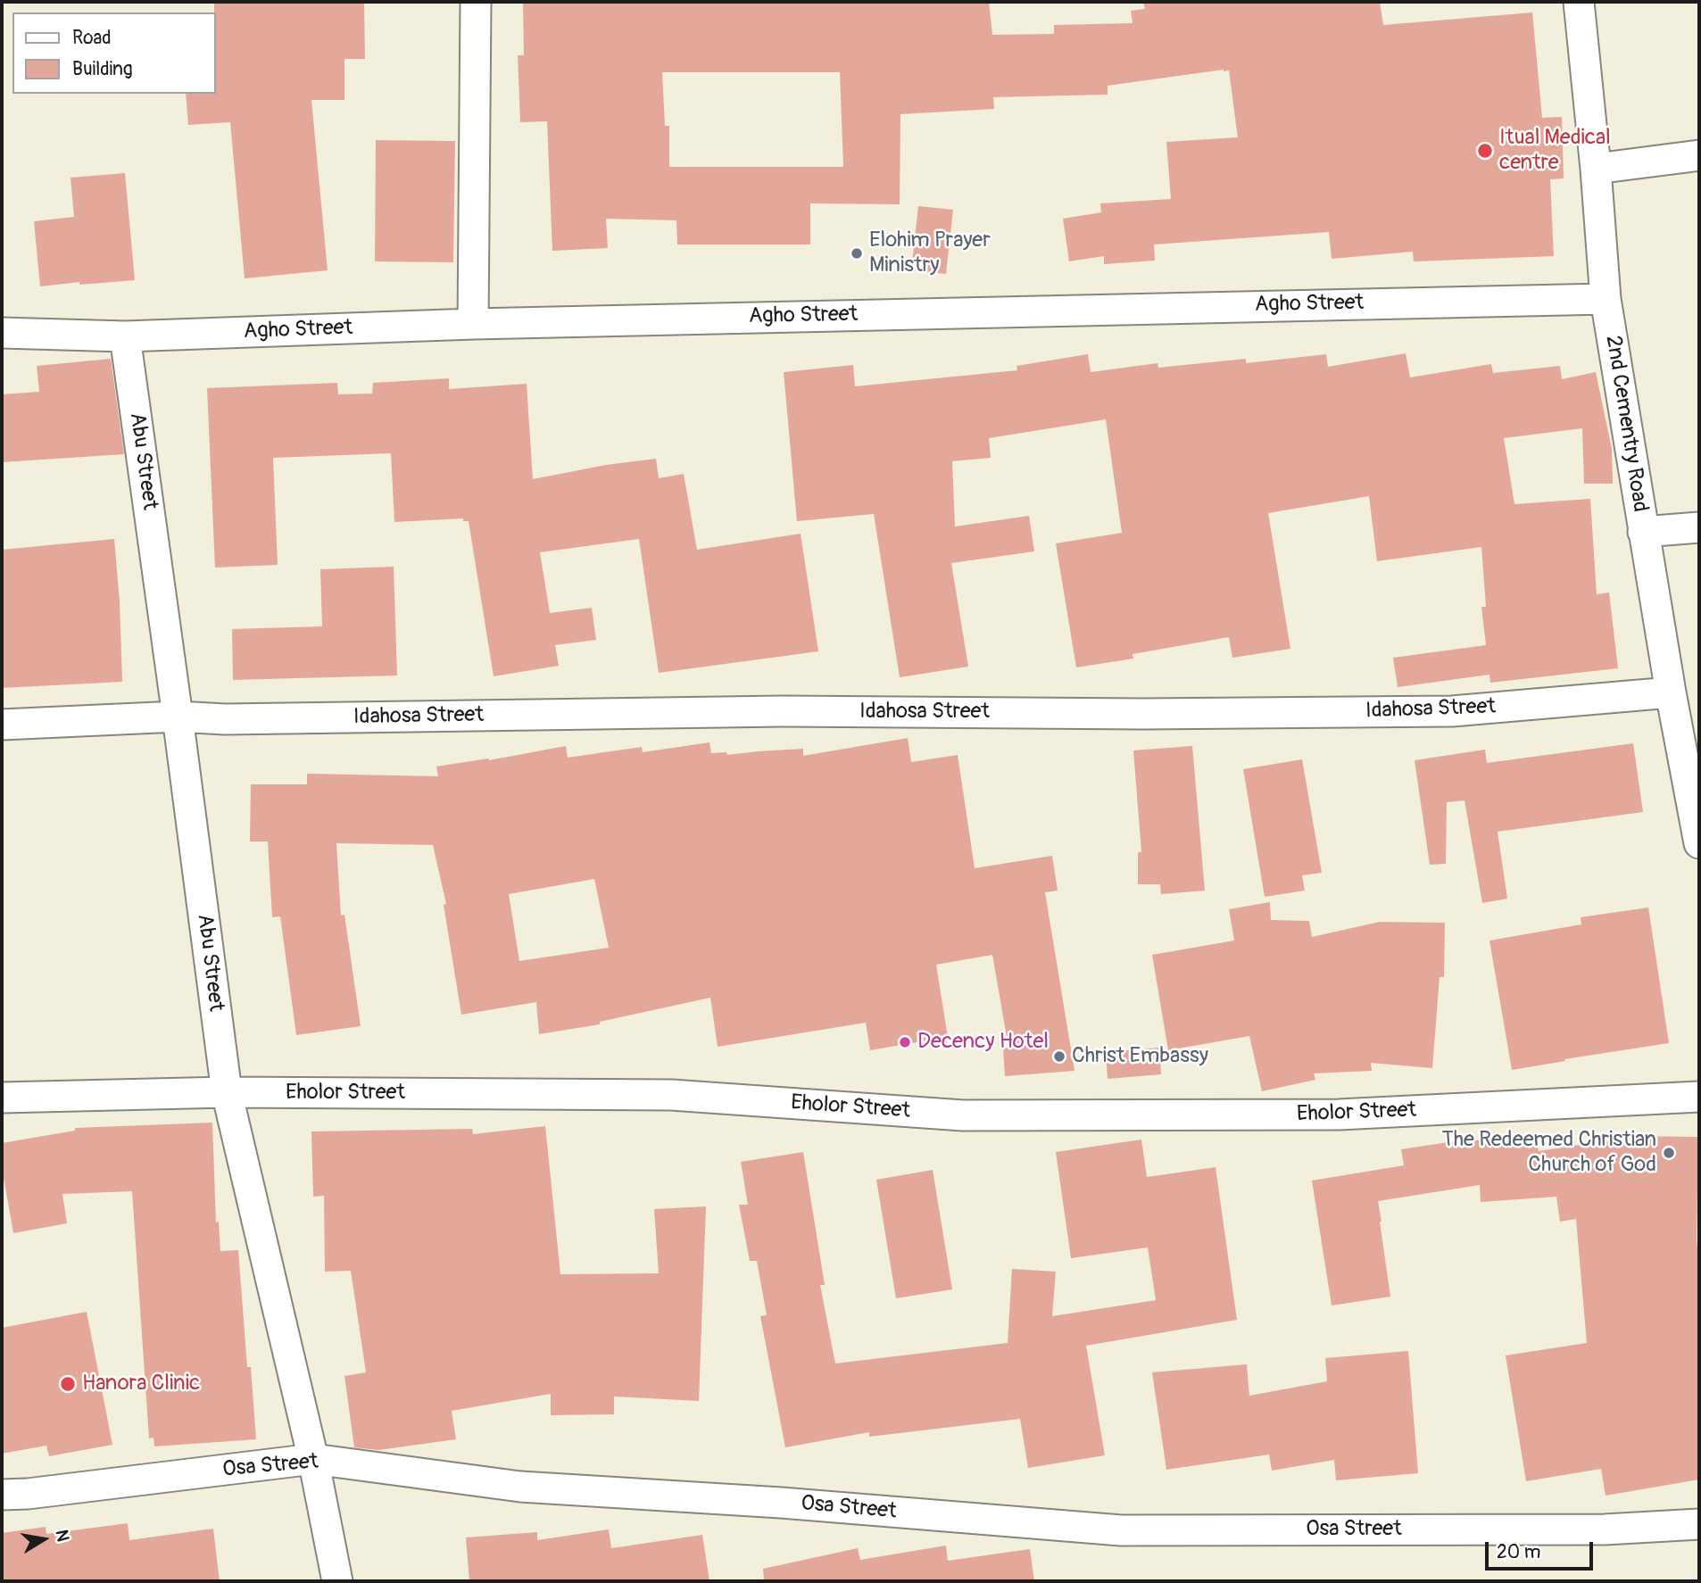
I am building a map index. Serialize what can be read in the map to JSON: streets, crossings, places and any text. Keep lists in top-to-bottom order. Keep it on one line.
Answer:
{"streets":{"street":["Agho Street","2nd Cementry Road","Abu Street","Idahosa Street","Eholor Street","Osa Street"]},"crossings":[["Agho Street","2nd Cementry Road"],["Agho Street","Abu Street"],["2nd Cementry Road","Idahosa Street"],["Abu Street","Idahosa Street"],["Abu Street","Eholor Street"],["Abu Street","Osa Street"]],"places":["Itual Medical centre","Elohim Prayer Ministry","Decency Hotel","Christ Embassy","The Redeemed Christian Church of God","Hanora Clinic"],"legend":["Road","Building"],"scale_bar":"20 m","north":"right"}
